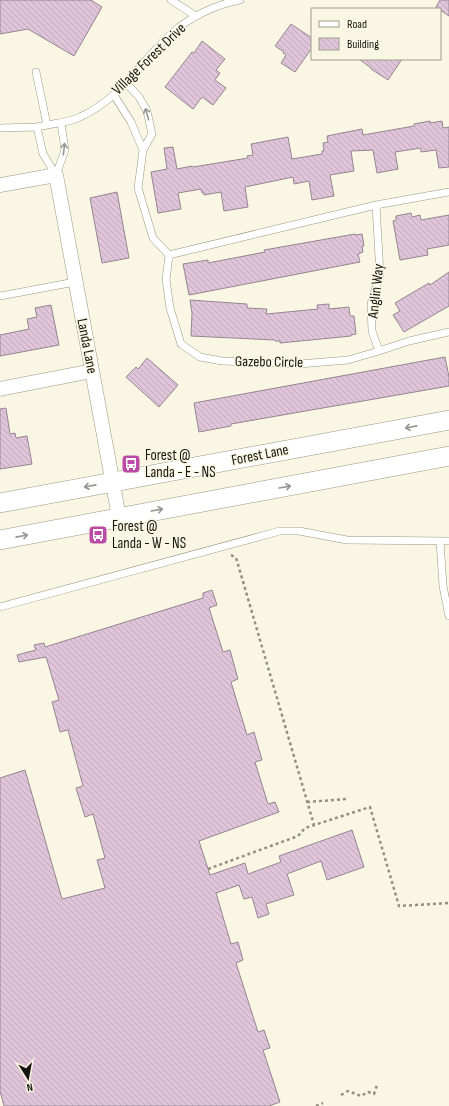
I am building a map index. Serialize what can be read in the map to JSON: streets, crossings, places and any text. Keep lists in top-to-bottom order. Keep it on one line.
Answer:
{"streets":{"main road":["Forest Lane"],"street":["Landa Lane"],"lane":["Village Forest Drive","Anglin Way","Gazebo Circle"]},"crossings":[["Anglin Way","Gazebo Circle"],["Landa Lane","Forest Lane"]],"places":{"bus stop":["Forest @ Landa - E - NS","Forest @ Landa - W - NS"]},"legend":["Road","Building"],"north":"bottom"}
